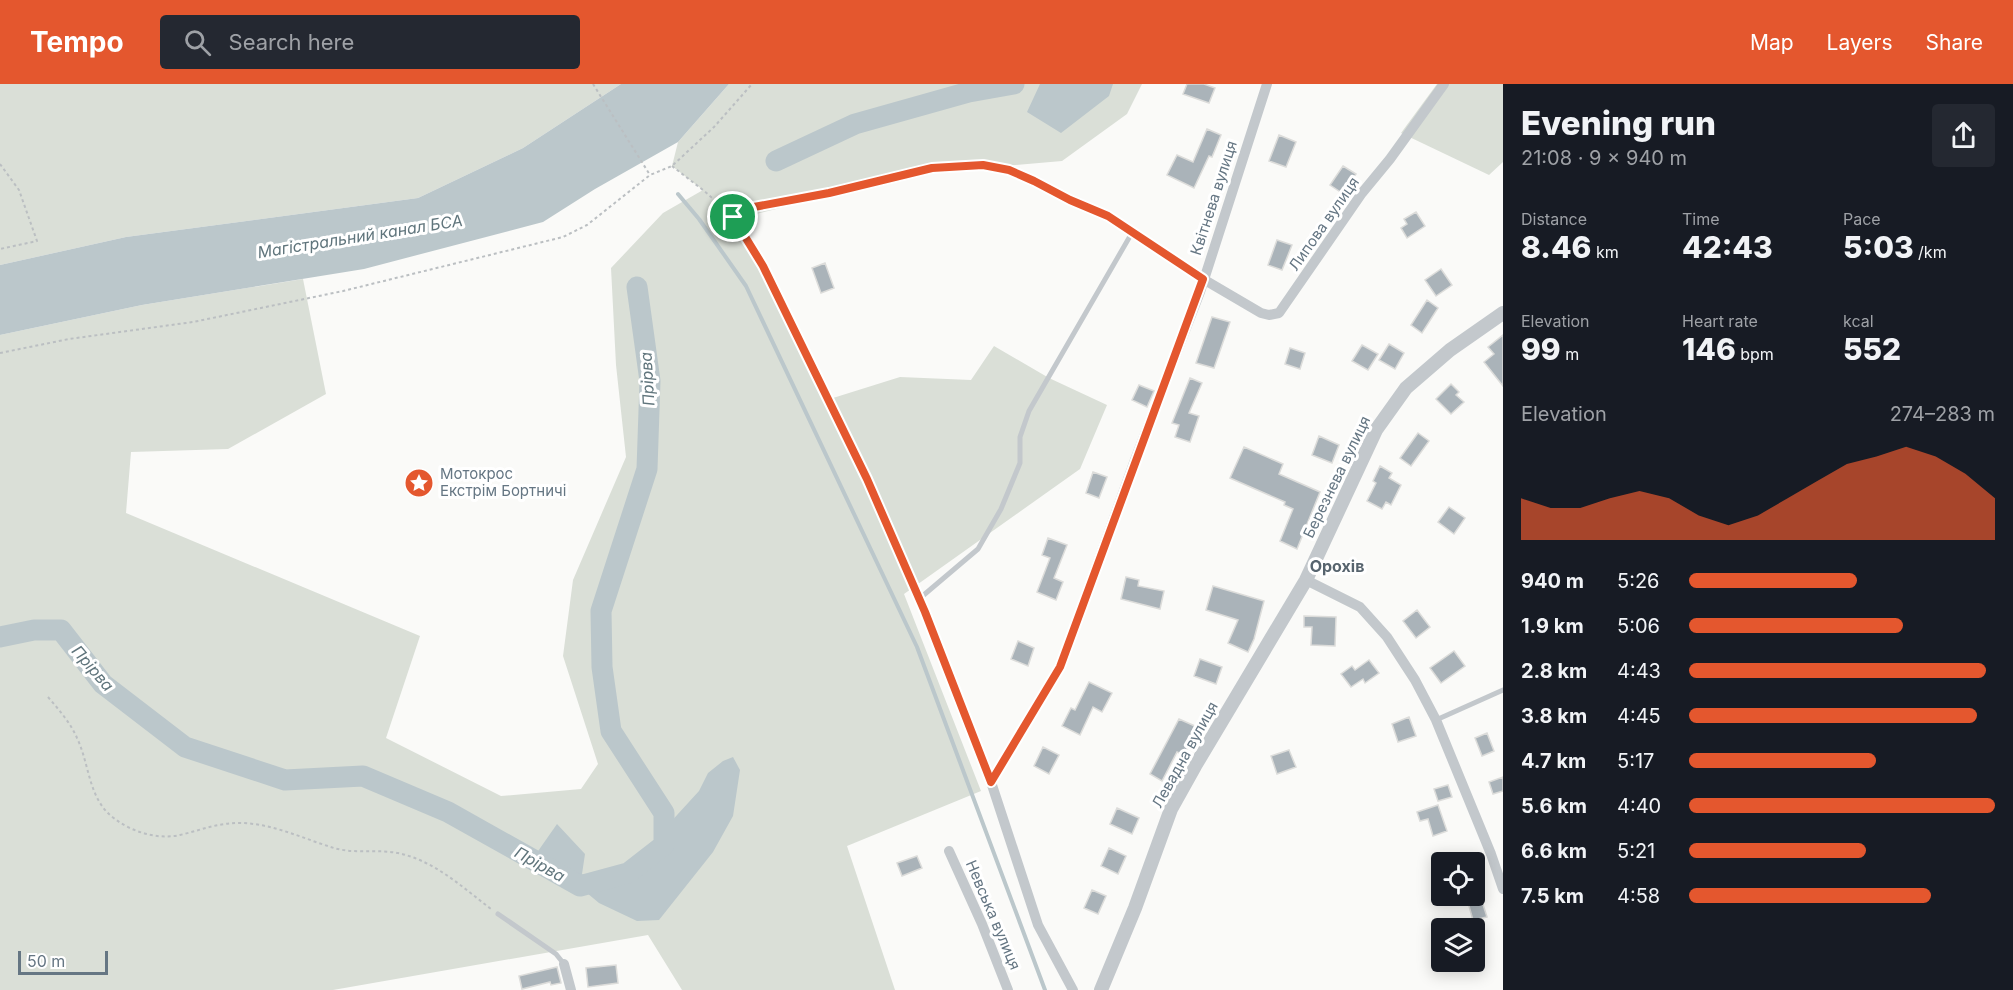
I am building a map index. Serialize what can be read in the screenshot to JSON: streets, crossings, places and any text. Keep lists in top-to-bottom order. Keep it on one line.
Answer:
{"streets":{"street":["Квітнева вулиця","Липова вулиця","Березнева вулиця","Левадна вулиця","Невська вулиця"]},"crossings":[["Квітнева вулиця","Липова вулиця"],["Березнева вулиця","Левадна вулиця"]],"districts":["Орохів"],"water":["Магістральний канал БСА","Прірва"],"places":{"place":["Мотокрос Екстрім Бортничі"]},"scale_bar":"50 m","page":{"header":"Tempo","search":"Search here","nav":["Map","Layers","Share"],"heading":["Evening run","21:08 · 9 × 940 m"],"stats":[["Distance","8.46 km"],["Time","42:43"],["Pace","5:03 /km"],["Elevation","99 m"],["Heart rate","146 bpm"],["kcal","552"]],"chart":["Elevation","274–283 m"],"list":[{"name":"940 m","note":"5:26"},{"name":"1.9 km","note":"5:06"},{"name":"2.8 km","note":"4:43"},{"name":"3.8 km","note":"4:45"},{"name":"4.7 km","note":"5:17"},{"name":"5.6 km","note":"4:40"},{"name":"6.6 km","note":"5:21"},{"name":"7.5 km","note":"4:58"}],"scale":"50 m"}}
